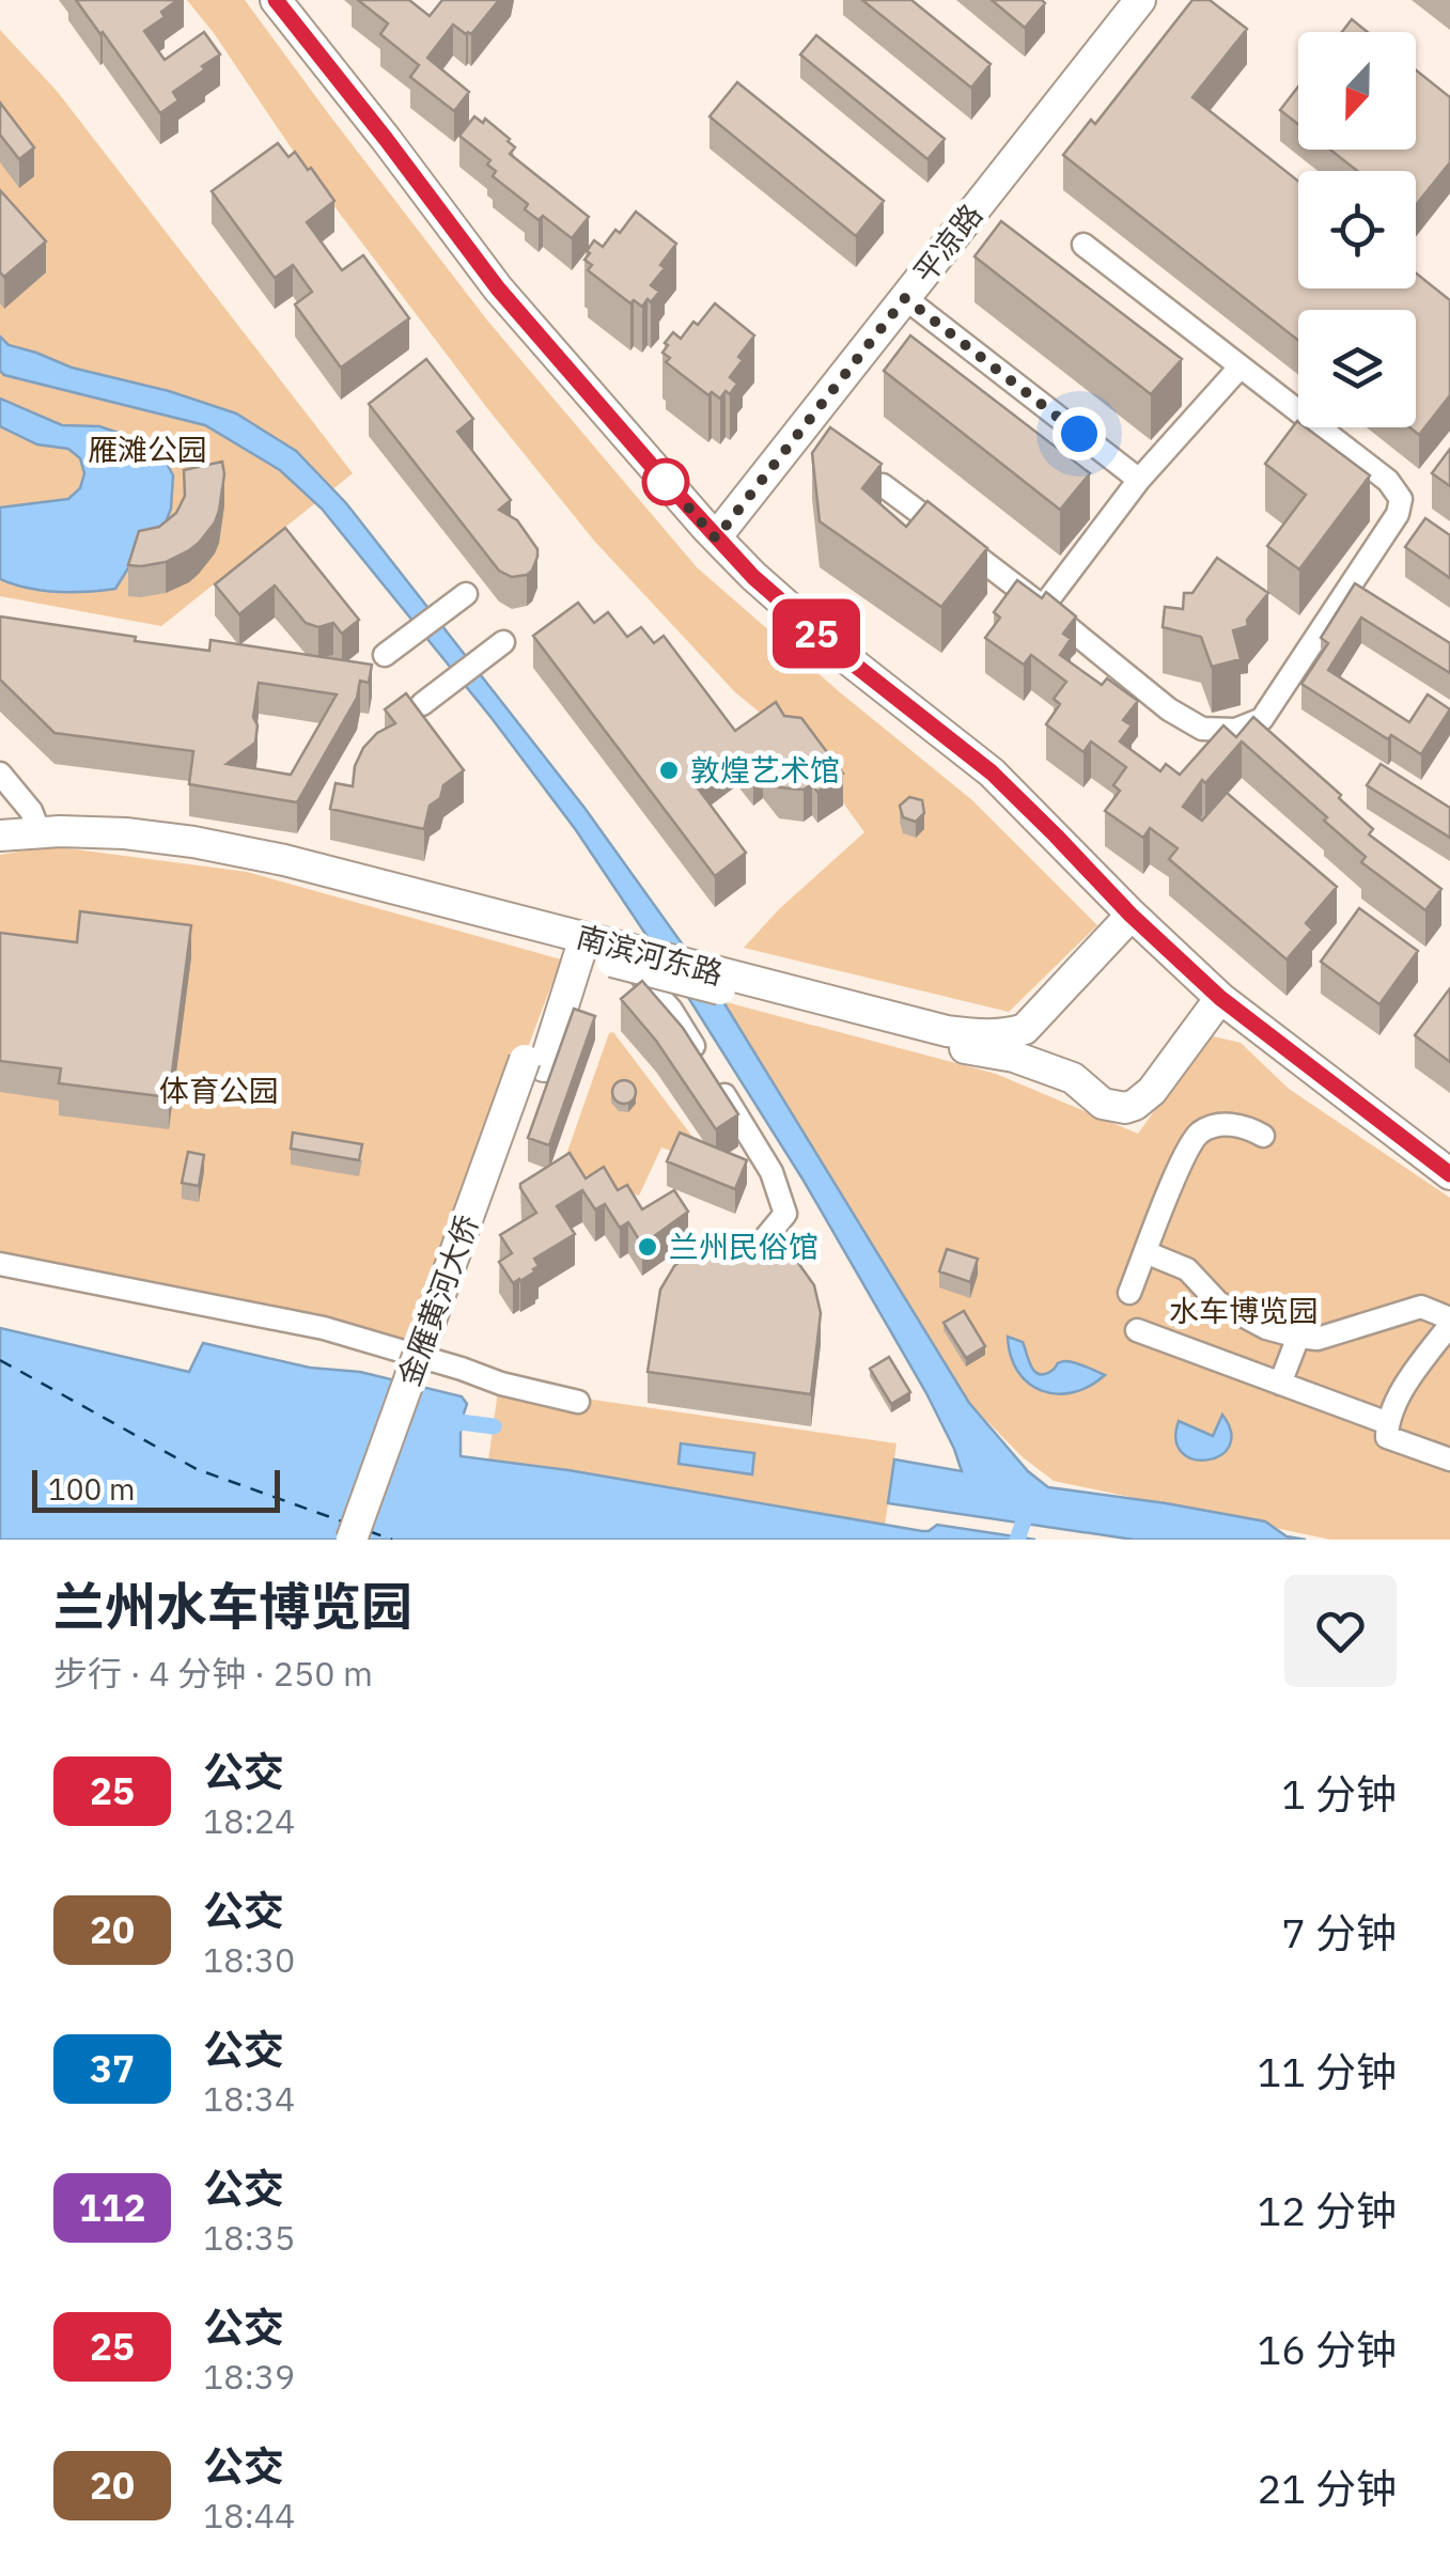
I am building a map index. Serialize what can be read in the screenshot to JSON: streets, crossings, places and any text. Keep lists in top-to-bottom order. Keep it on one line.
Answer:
{"streets":{"main road":["平凉路","南滨河东路","金雁黄河大侨"]},"parks":["雁滩公园","体育公园","水车博览园"],"places":["敦煌艺术馆","兰州民俗馆"],"lines":["bus line 25"],"scale_bar":"100 m","north":"bottom","page":{"on_map":"25","scale":"100 m","heading":["兰州水车博览园","步行 · 4 分钟 · 250 m"],"list":[{"mark":"25","name":"公交","note":"18:24","value":"1 分钟"},{"mark":"20","name":"公交","note":"18:30","value":"7 分钟"},{"mark":"37","name":"公交","note":"18:34","value":"11 分钟"},{"mark":"112","name":"公交","note":"18:35","value":"12 分钟"},{"mark":"25","name":"公交","note":"18:39","value":"16 分钟"},{"mark":"20","name":"公交","note":"18:44","value":"21 分钟"}]}}
